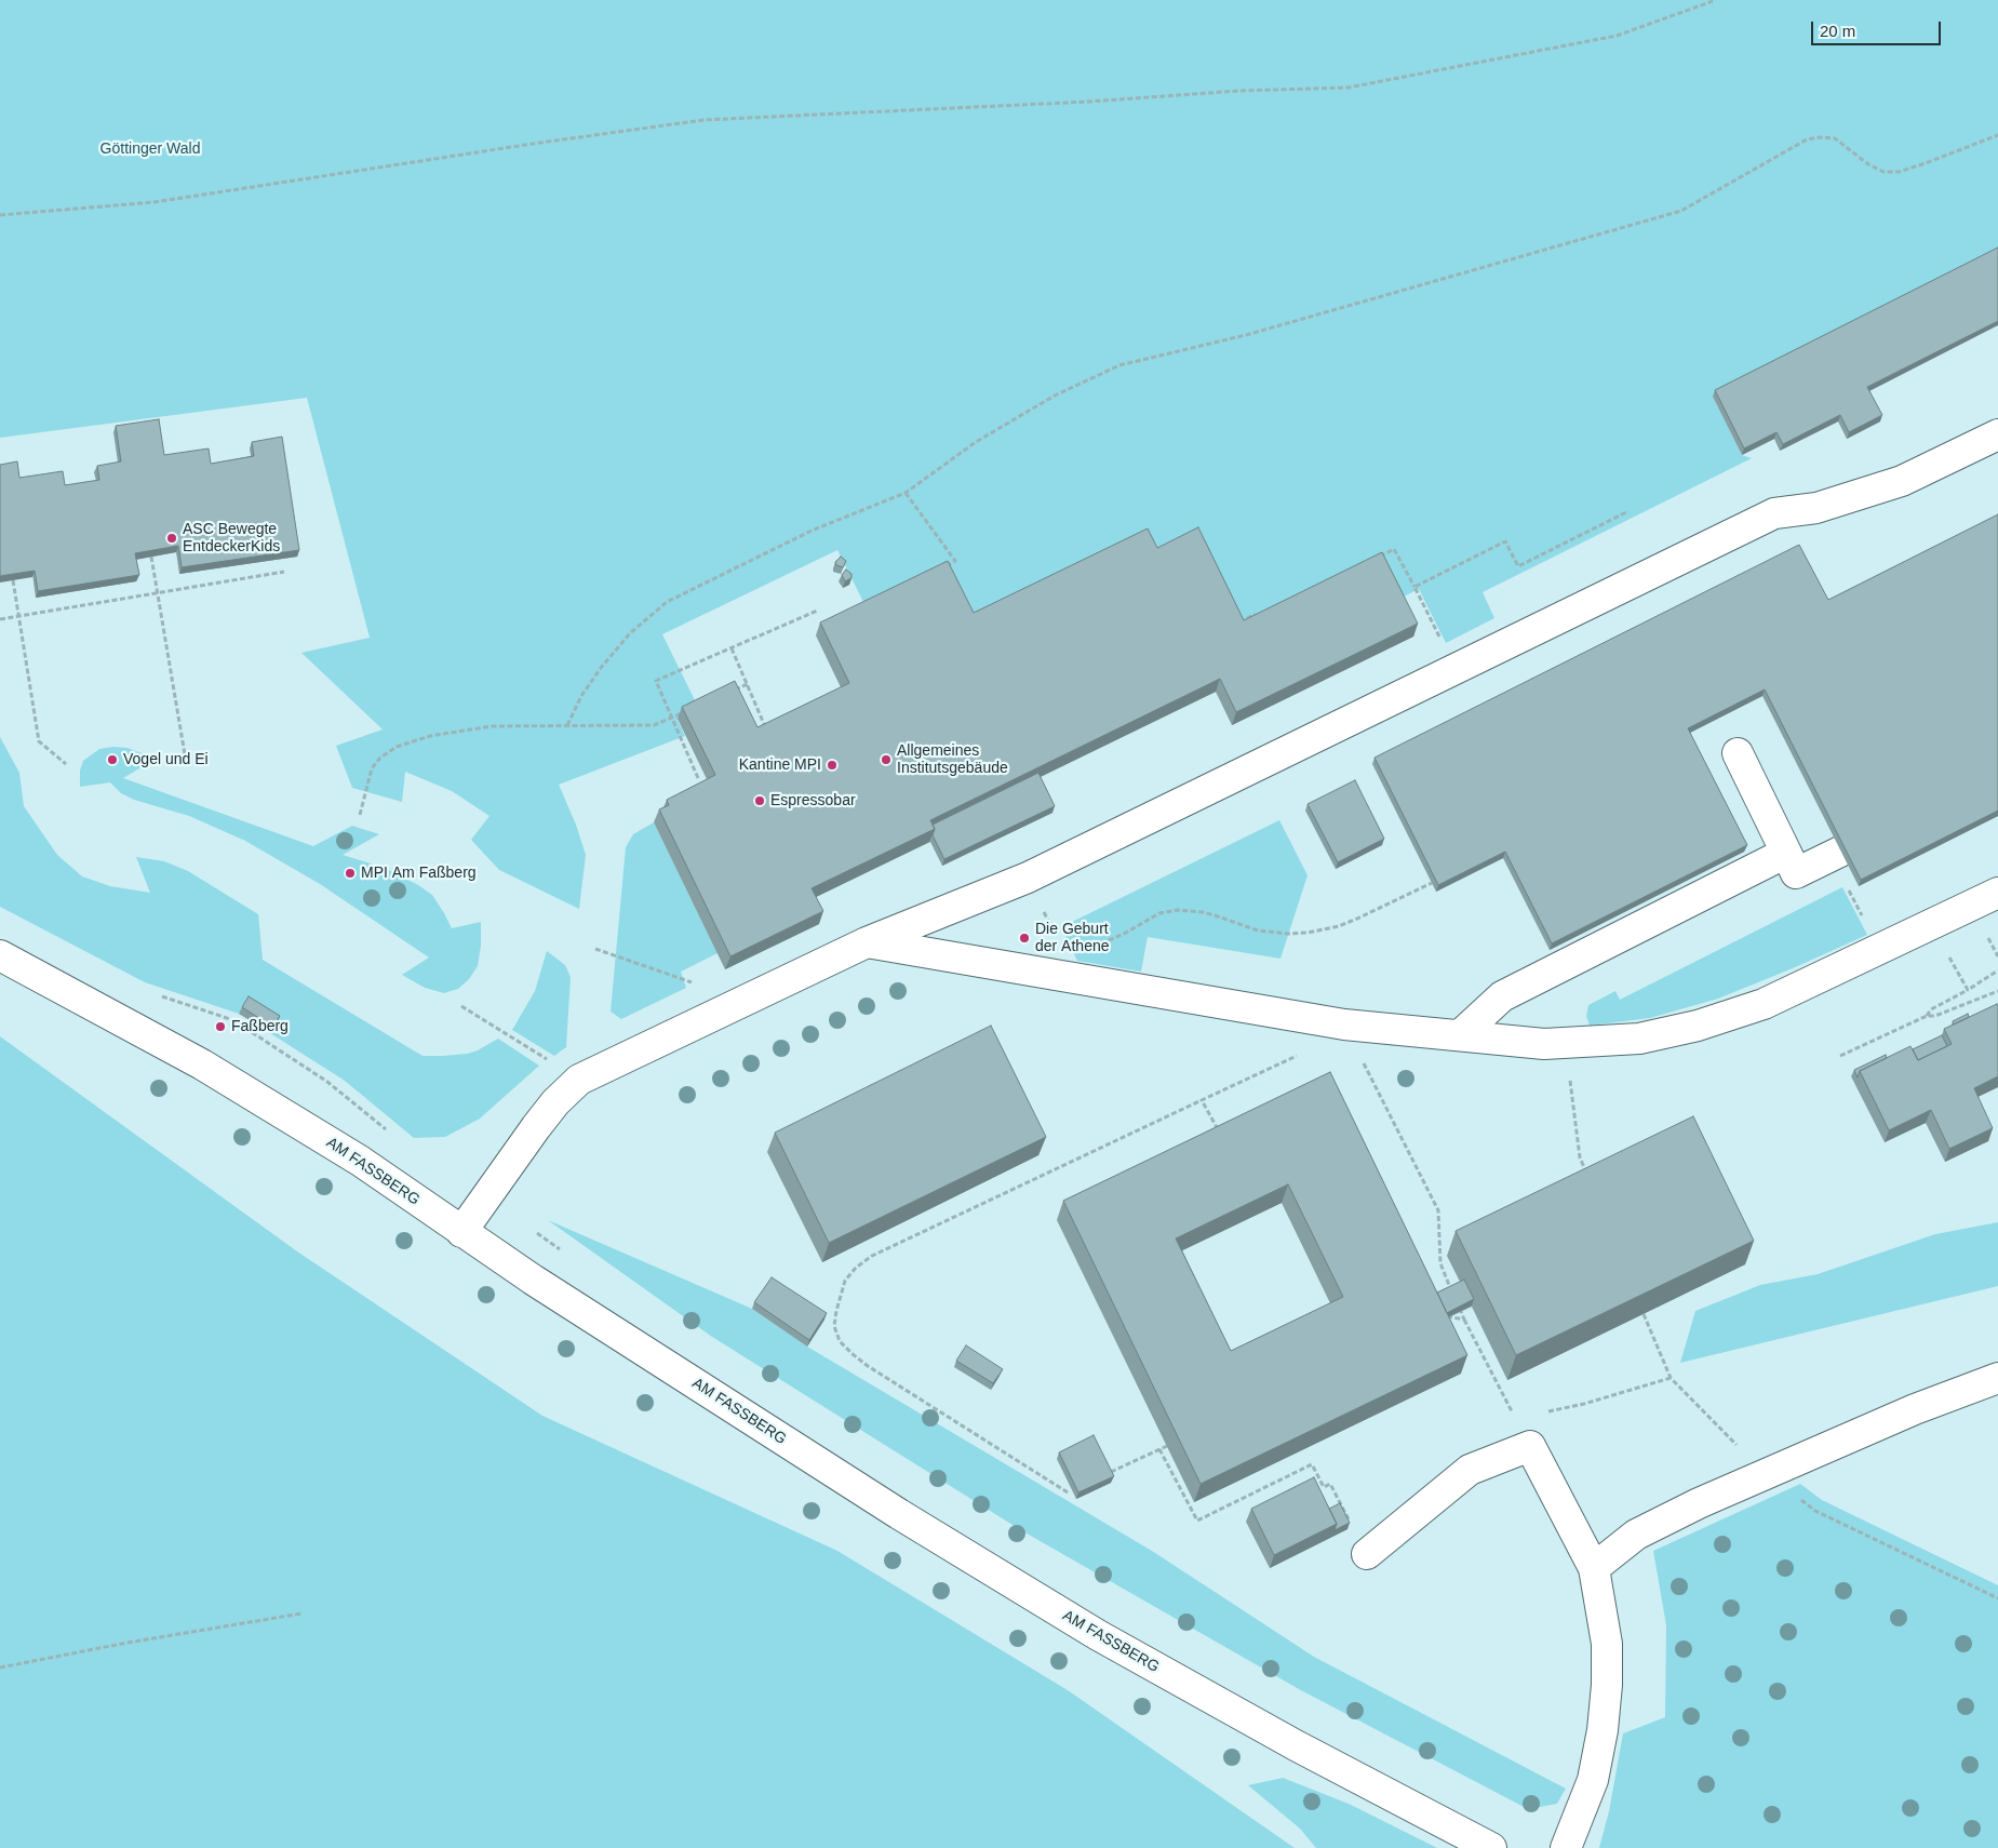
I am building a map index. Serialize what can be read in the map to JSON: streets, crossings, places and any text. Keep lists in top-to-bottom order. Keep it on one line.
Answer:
{"streets":{"street":["AM FASSBERG"]},"parks":["Göttinger Wald"],"places":["ASC Bewegte EntdeckerKids","Vogel und Ei","Allgemeines Institutsgebäude","Kantine MPI","Espressobar","MPI Am Faßberg","Die Geburt der Athene","Faßberg"],"scale_bar":"20 m"}
